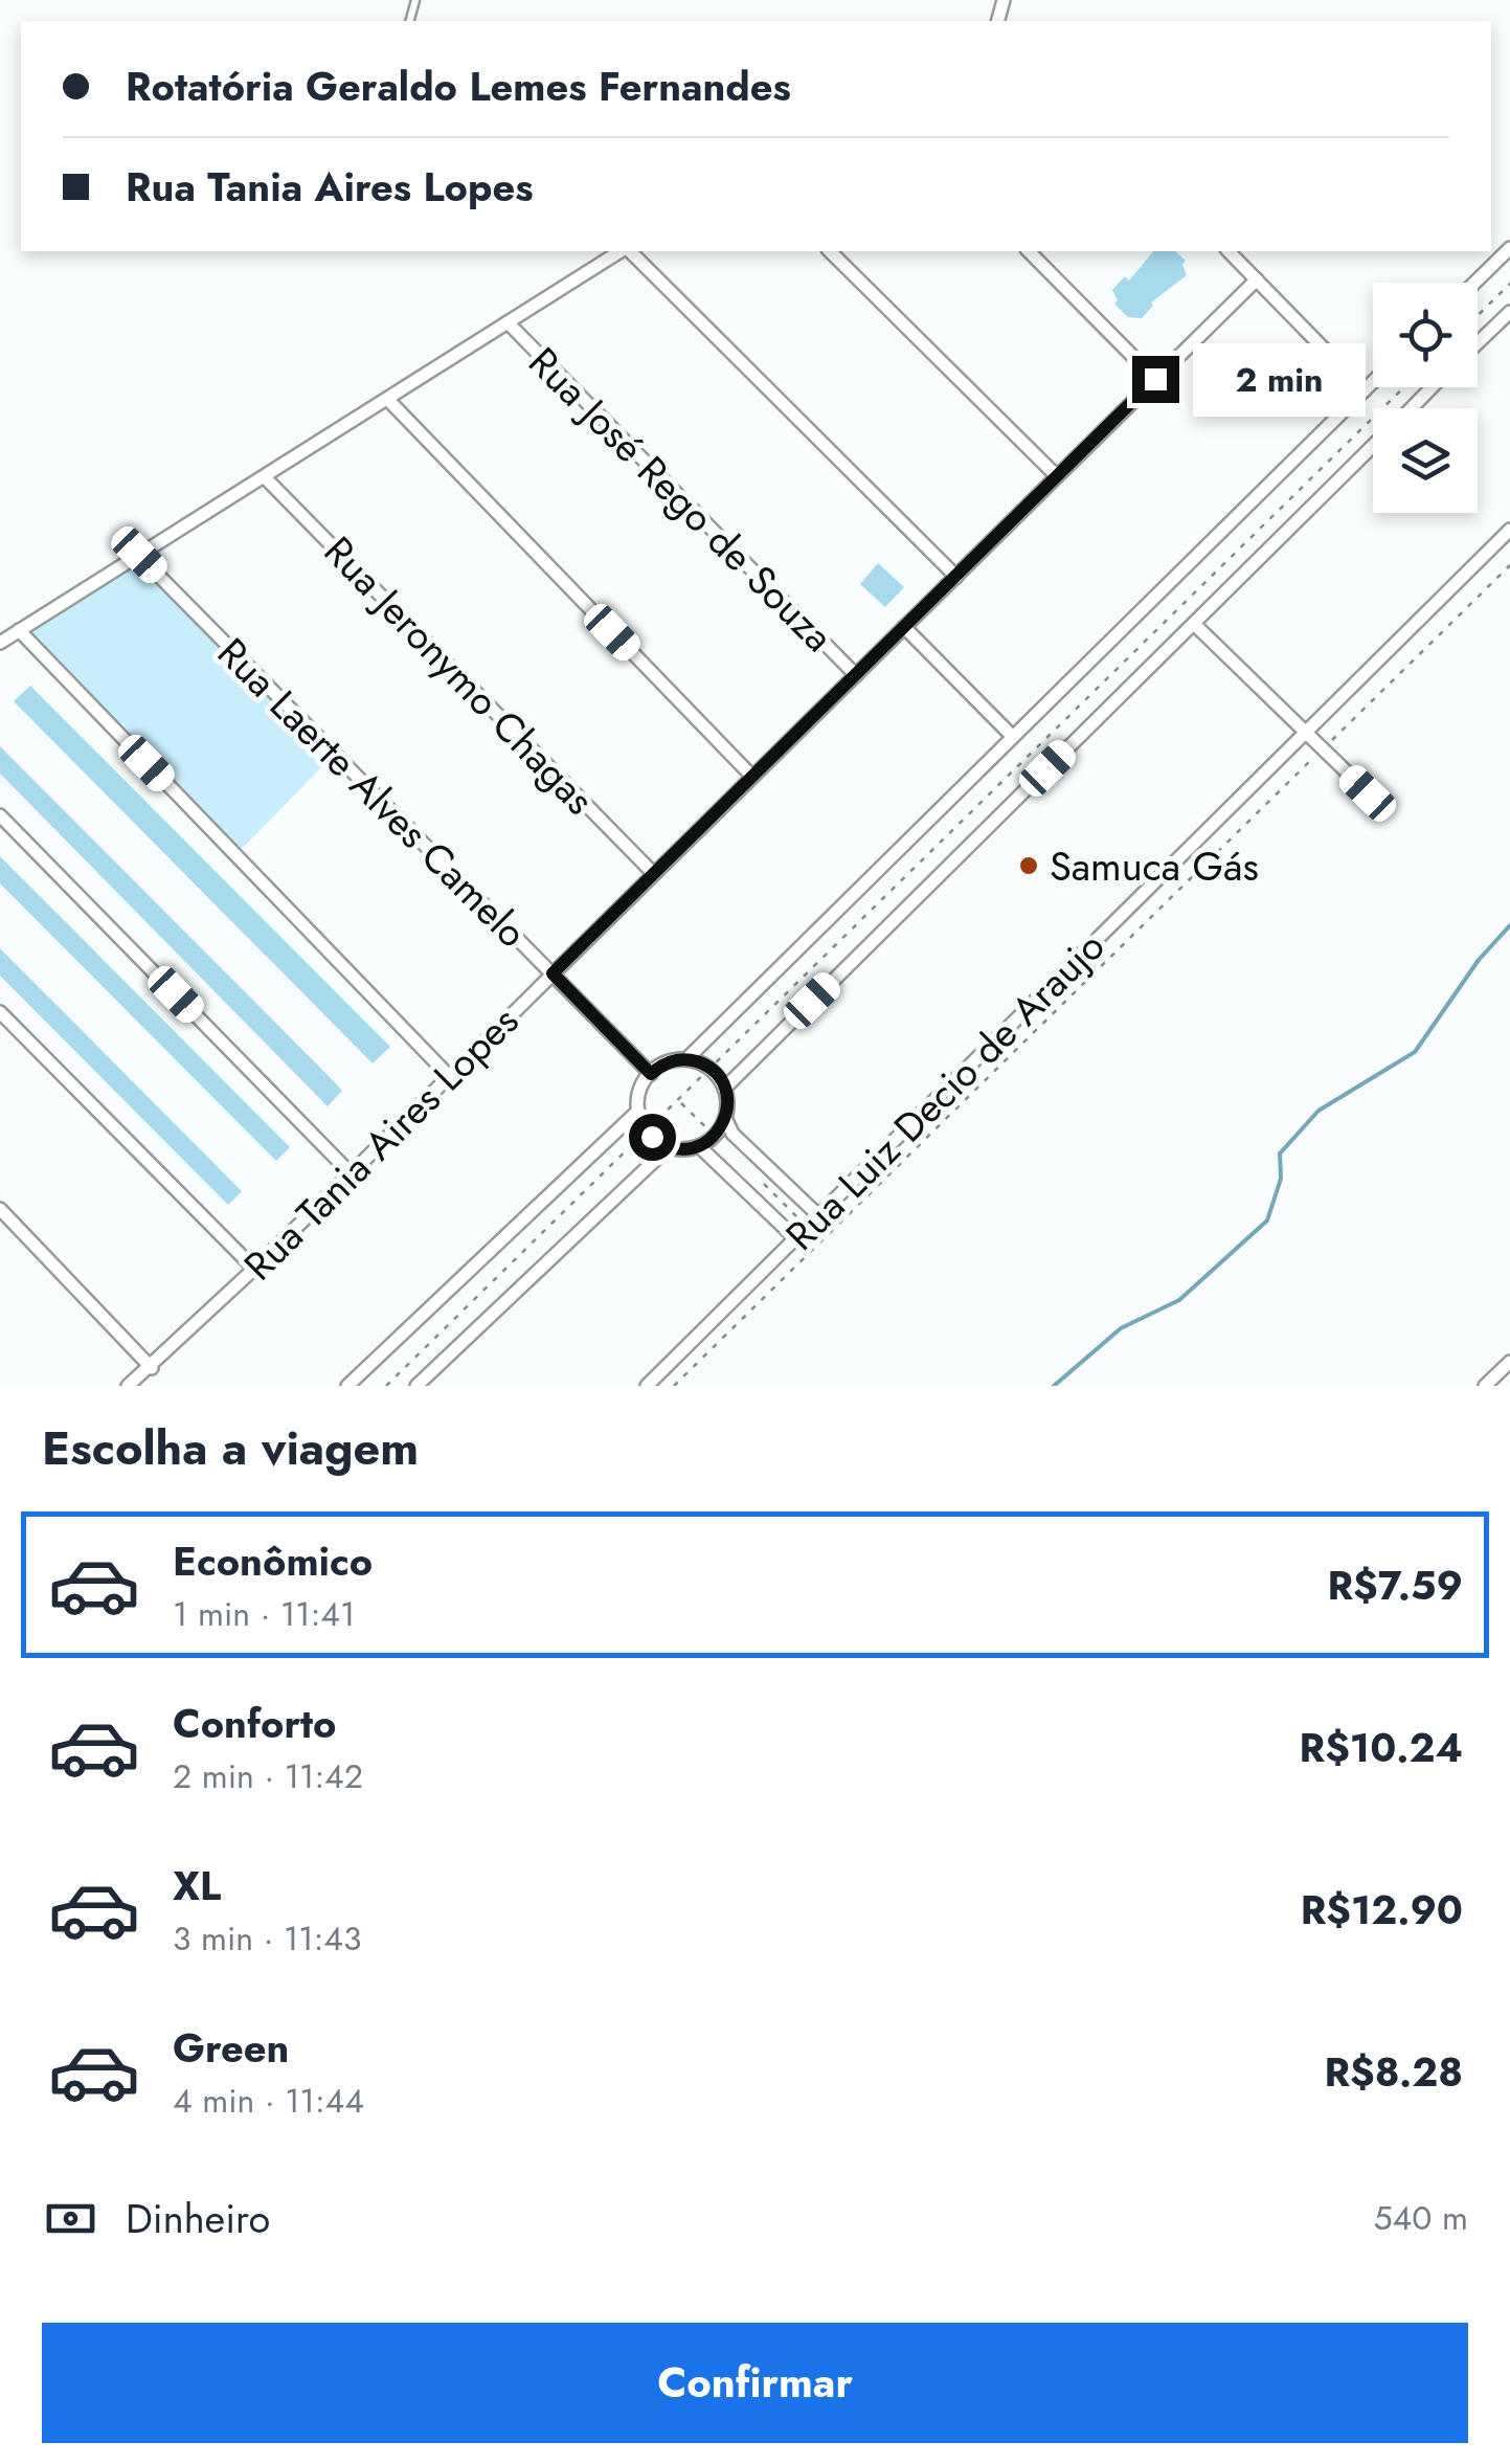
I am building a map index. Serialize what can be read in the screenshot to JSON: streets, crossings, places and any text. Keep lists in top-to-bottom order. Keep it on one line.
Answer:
{"streets":{"street":["Rua José Rego de Souza","Rua Jeronymo Chagas","Rua Laerte Alves Camelo","Rua Luiz Decio de Araujo","Rua Tania Aires Lopes"]},"crossings":[["Rua José Rego de Souza","Rua Tania Aires Lopes"],["Rua Jeronymo Chagas","Rua Tania Aires Lopes"],["Rua Laerte Alves Camelo","Rua Tania Aires Lopes"]],"places":["Samuca Gás"],"page":{"banner":["Rotatória Geraldo Lemes Fernandes","Rua Tania Aires Lopes"],"bubble":"2 min","heading":"Escolha a viagem","list":[{"name":"Econômico","note":"1 min · 11:41","value":"R$7.59"},{"name":"Conforto","note":"2 min · 11:42","value":"R$10.24"},{"name":"XL","note":"3 min · 11:43","value":"R$12.90"},{"name":"Green","note":"4 min · 11:44","value":"R$8.28"}],"pay":["Dinheiro","540 m"],"buttons":"Confirmar"}}
